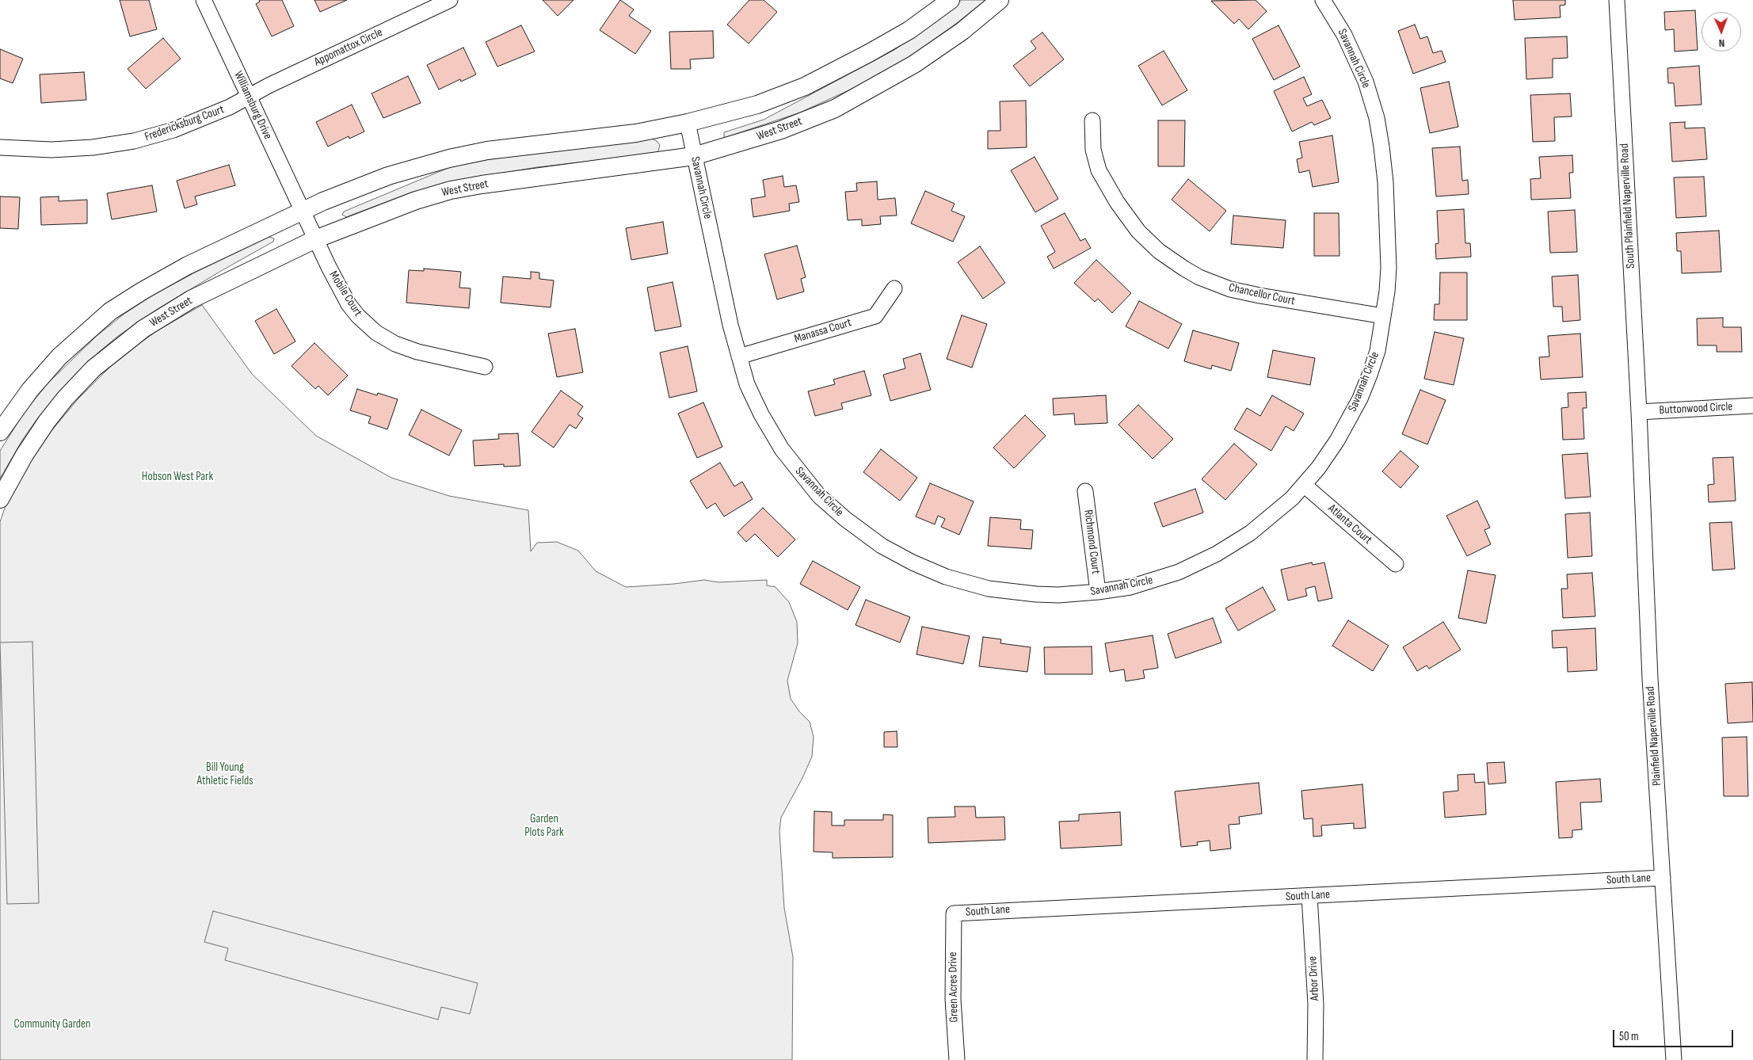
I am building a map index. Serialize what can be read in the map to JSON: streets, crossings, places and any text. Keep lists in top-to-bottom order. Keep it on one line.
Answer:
{"streets":{"street":["Appomattox Circle","Savannah Circle","Williamsburg Drive","Fredericksburg Court","West Street","South Plainfield Naperville Road","Mobile Court","Chancellor Court","Manassa Court","Buttonwood Circle","Atlanta Court","Richmond Court","Plainfield Naperville Road","South Lane","Arbor Drive","Green Acres Drive"]},"crossings":[["Appomattox Circle","Williamsburg Drive"],["Appomattox Circle","Fredericksburg Court"],["Savannah Circle","West Street"],["Savannah Circle","Chancellor Court"],["Savannah Circle","Manassa Court"],["Savannah Circle","Atlanta Court"],["Savannah Circle","Richmond Court"],["Williamsburg Drive","Fredericksburg Court"],["Williamsburg Drive","Mobile Court"],["West Street","Mobile Court"],["South Plainfield Naperville Road","Buttonwood Circle"],["South Plainfield Naperville Road","Plainfield Naperville Road"],["Buttonwood Circle","Plainfield Naperville Road"],["Plainfield Naperville Road","South Lane"],["South Lane","Arbor Drive"],["South Lane","Green Acres Drive"]],"parks":["Hobson West Park","Bill Young Athletic Fields","Garden Plots Park","Community Garden"],"scale_bar":"50 m","north":"bottom"}
